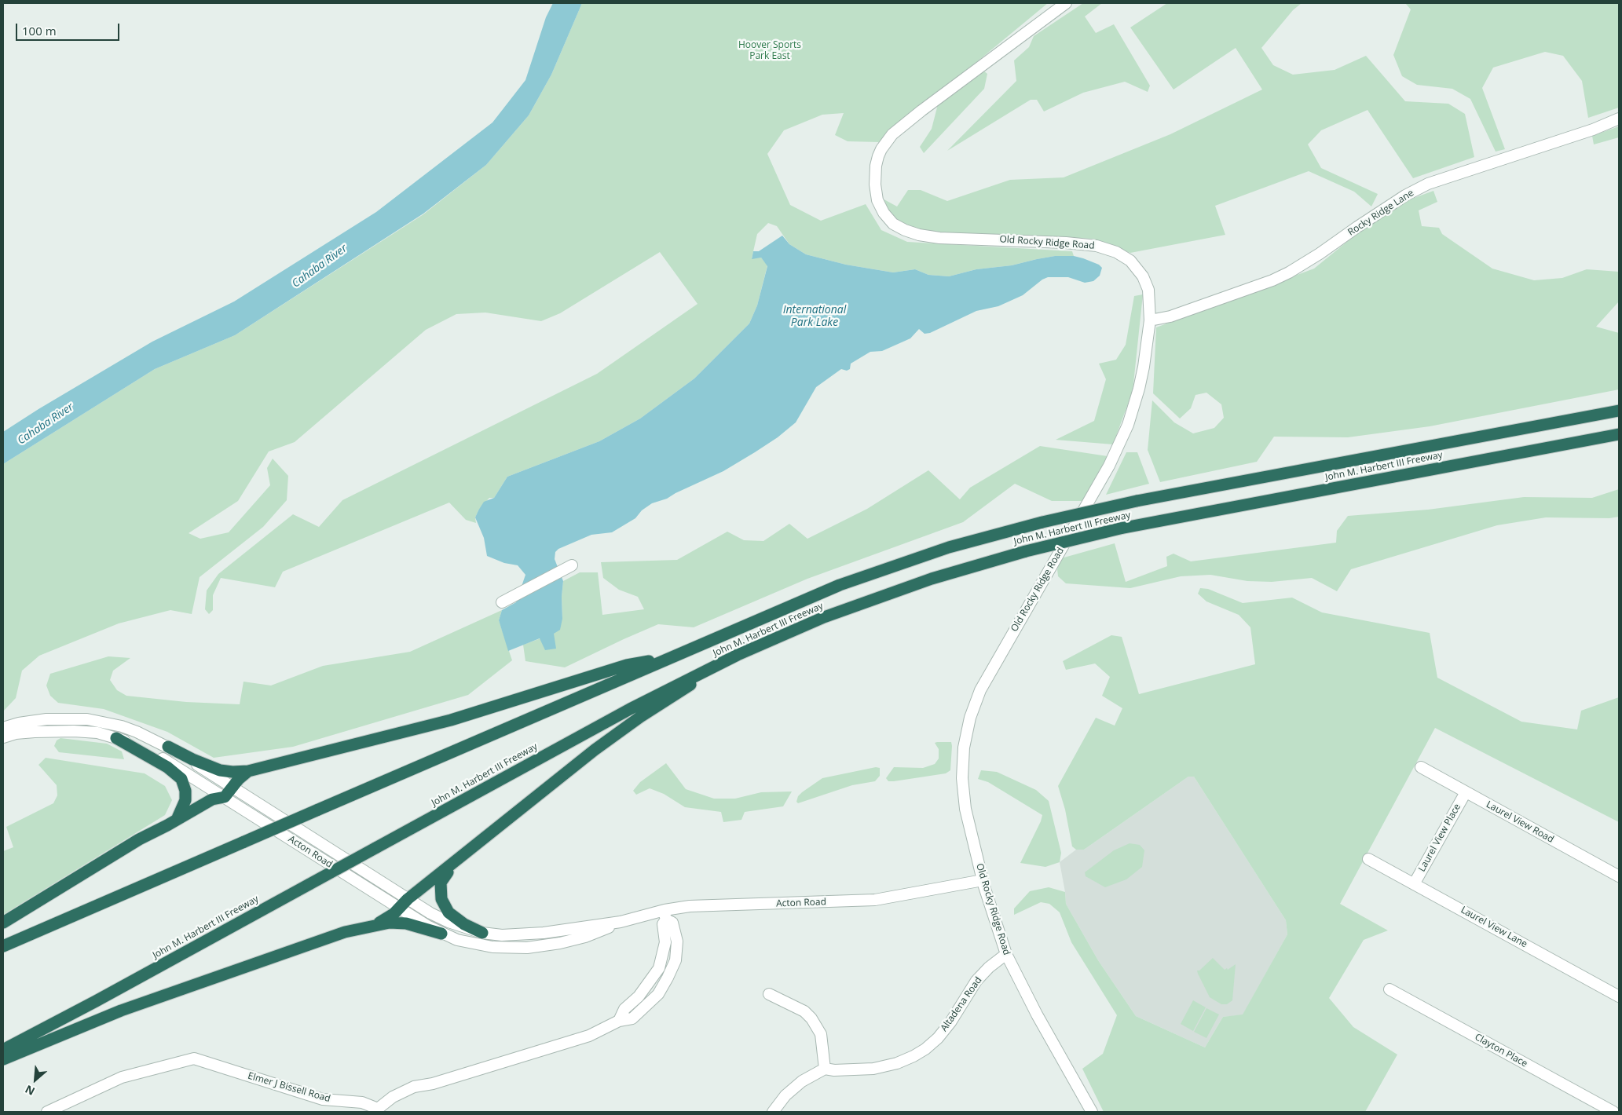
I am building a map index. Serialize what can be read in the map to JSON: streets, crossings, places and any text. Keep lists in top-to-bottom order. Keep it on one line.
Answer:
{"streets":{"highway":["John M. Harbert III Freeway"],"street":["Rocky Ridge Lane","Old Rocky Ridge Road","Laurel View Road","Laurel View Place","Acton Road","Laurel View Lane","Altadena Road","Clayton Place","Elmer J Bissell Road"]},"crossings":[["Rocky Ridge Lane","Old Rocky Ridge Road"],["Old Rocky Ridge Road","Acton Road"],["Old Rocky Ridge Road","Altadena Road"],["Laurel View Road","Laurel View Place"],["Laurel View Place","Laurel View Lane"],["Acton Road","Elmer J Bissell Road"]],"water":["Cahaba River","International Park Lake"],"parks":["Hoover Sports Park East"],"scale_bar":"100 m","north":"bottom left"}
